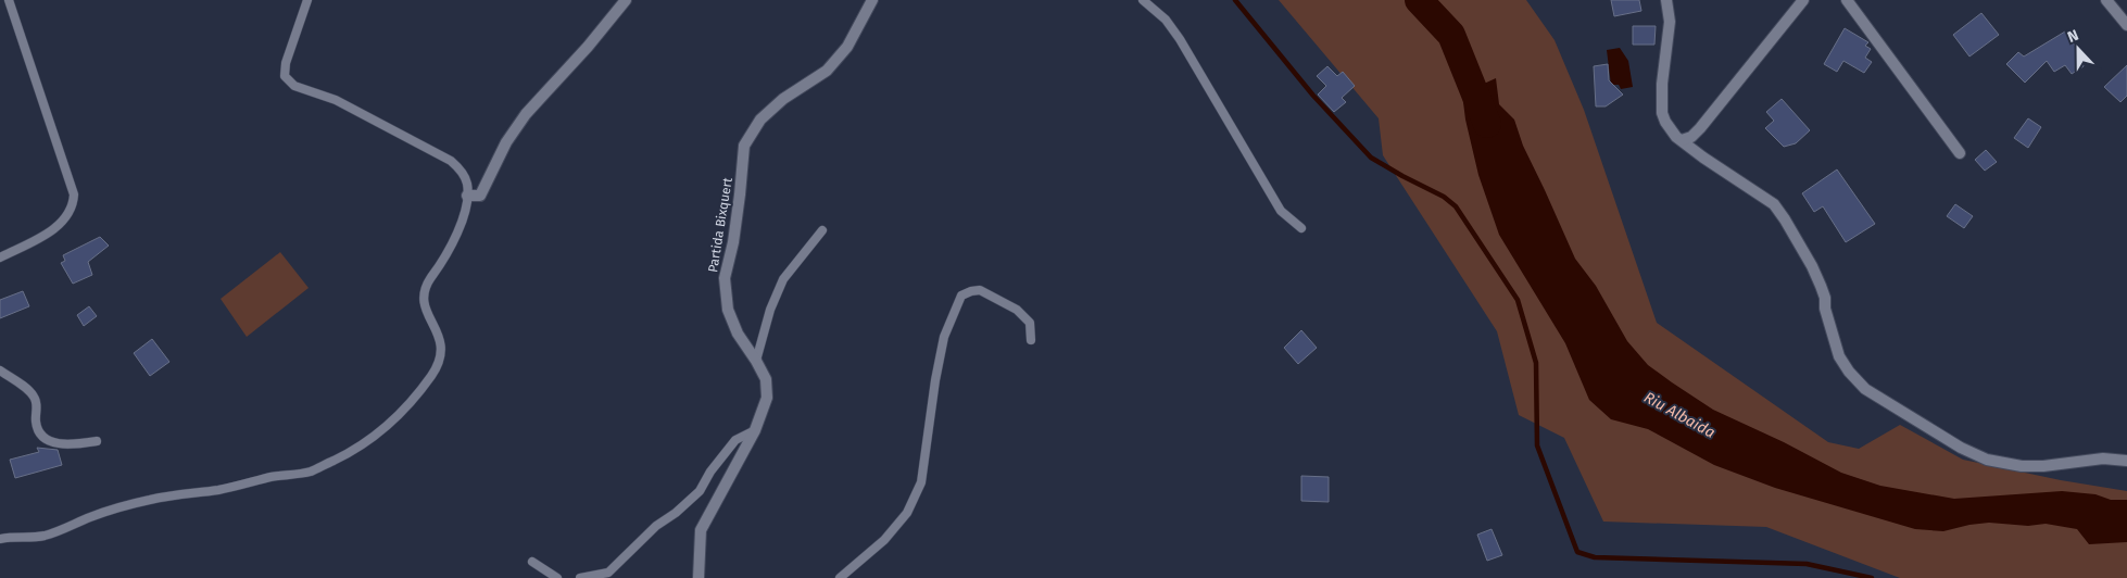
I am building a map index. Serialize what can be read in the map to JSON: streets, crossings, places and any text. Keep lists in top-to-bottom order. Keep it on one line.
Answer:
{"streets":{"street":["Partida Bixquert"]},"water":["Riu Albaida"],"north":"top"}
